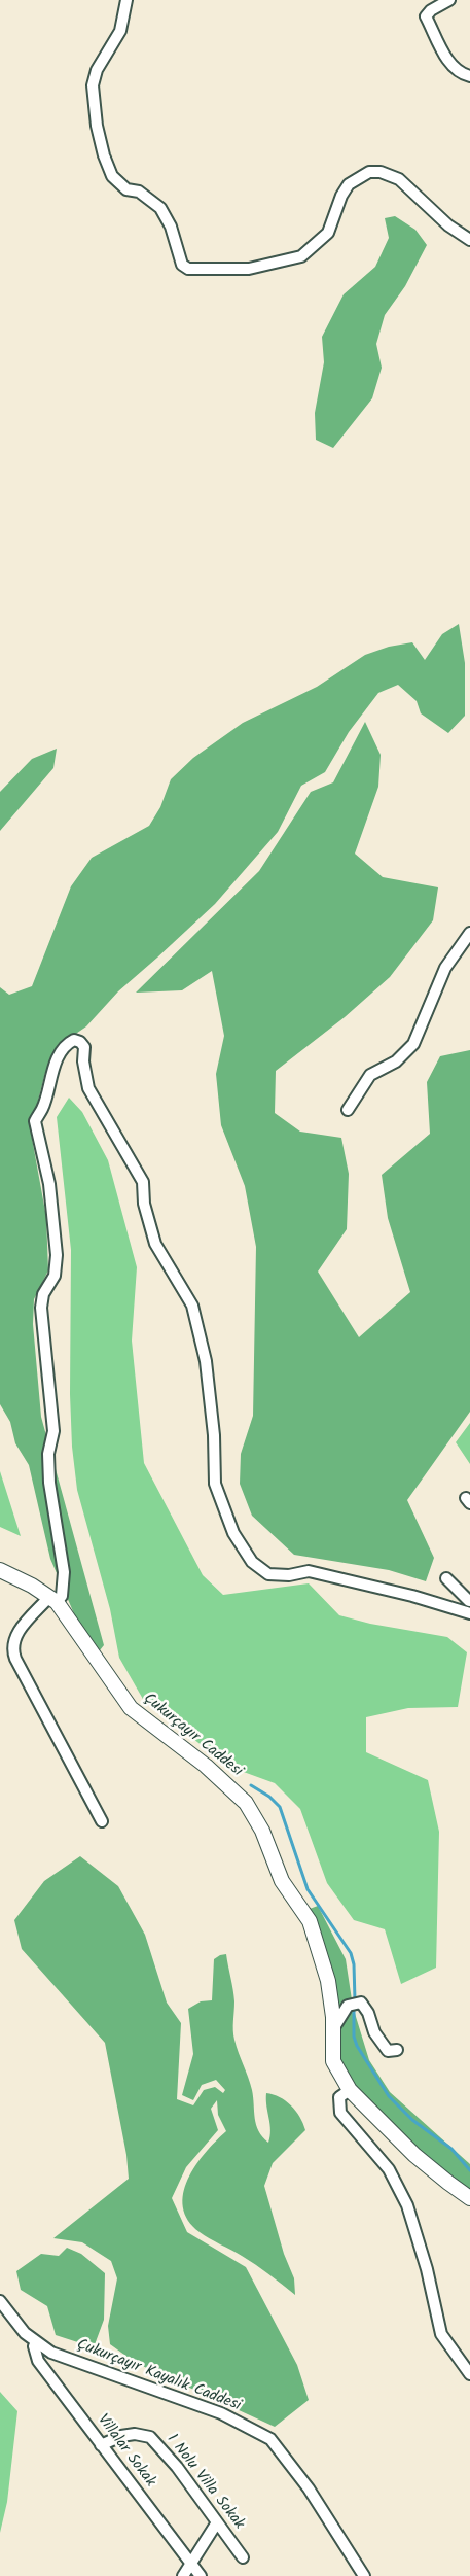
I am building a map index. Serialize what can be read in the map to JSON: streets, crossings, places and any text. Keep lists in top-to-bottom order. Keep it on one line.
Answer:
{"streets":{"street":["Çukurçayır Caddesi","Çukurçayır Kayalık Caddesi","Villalar Sokak","1 Nolu Villa Sokak"]},"crossings":[["Çukurçayır Kayalık Caddesi","Villalar Sokak"],["Villalar Sokak","1 Nolu Villa Sokak"]]}
